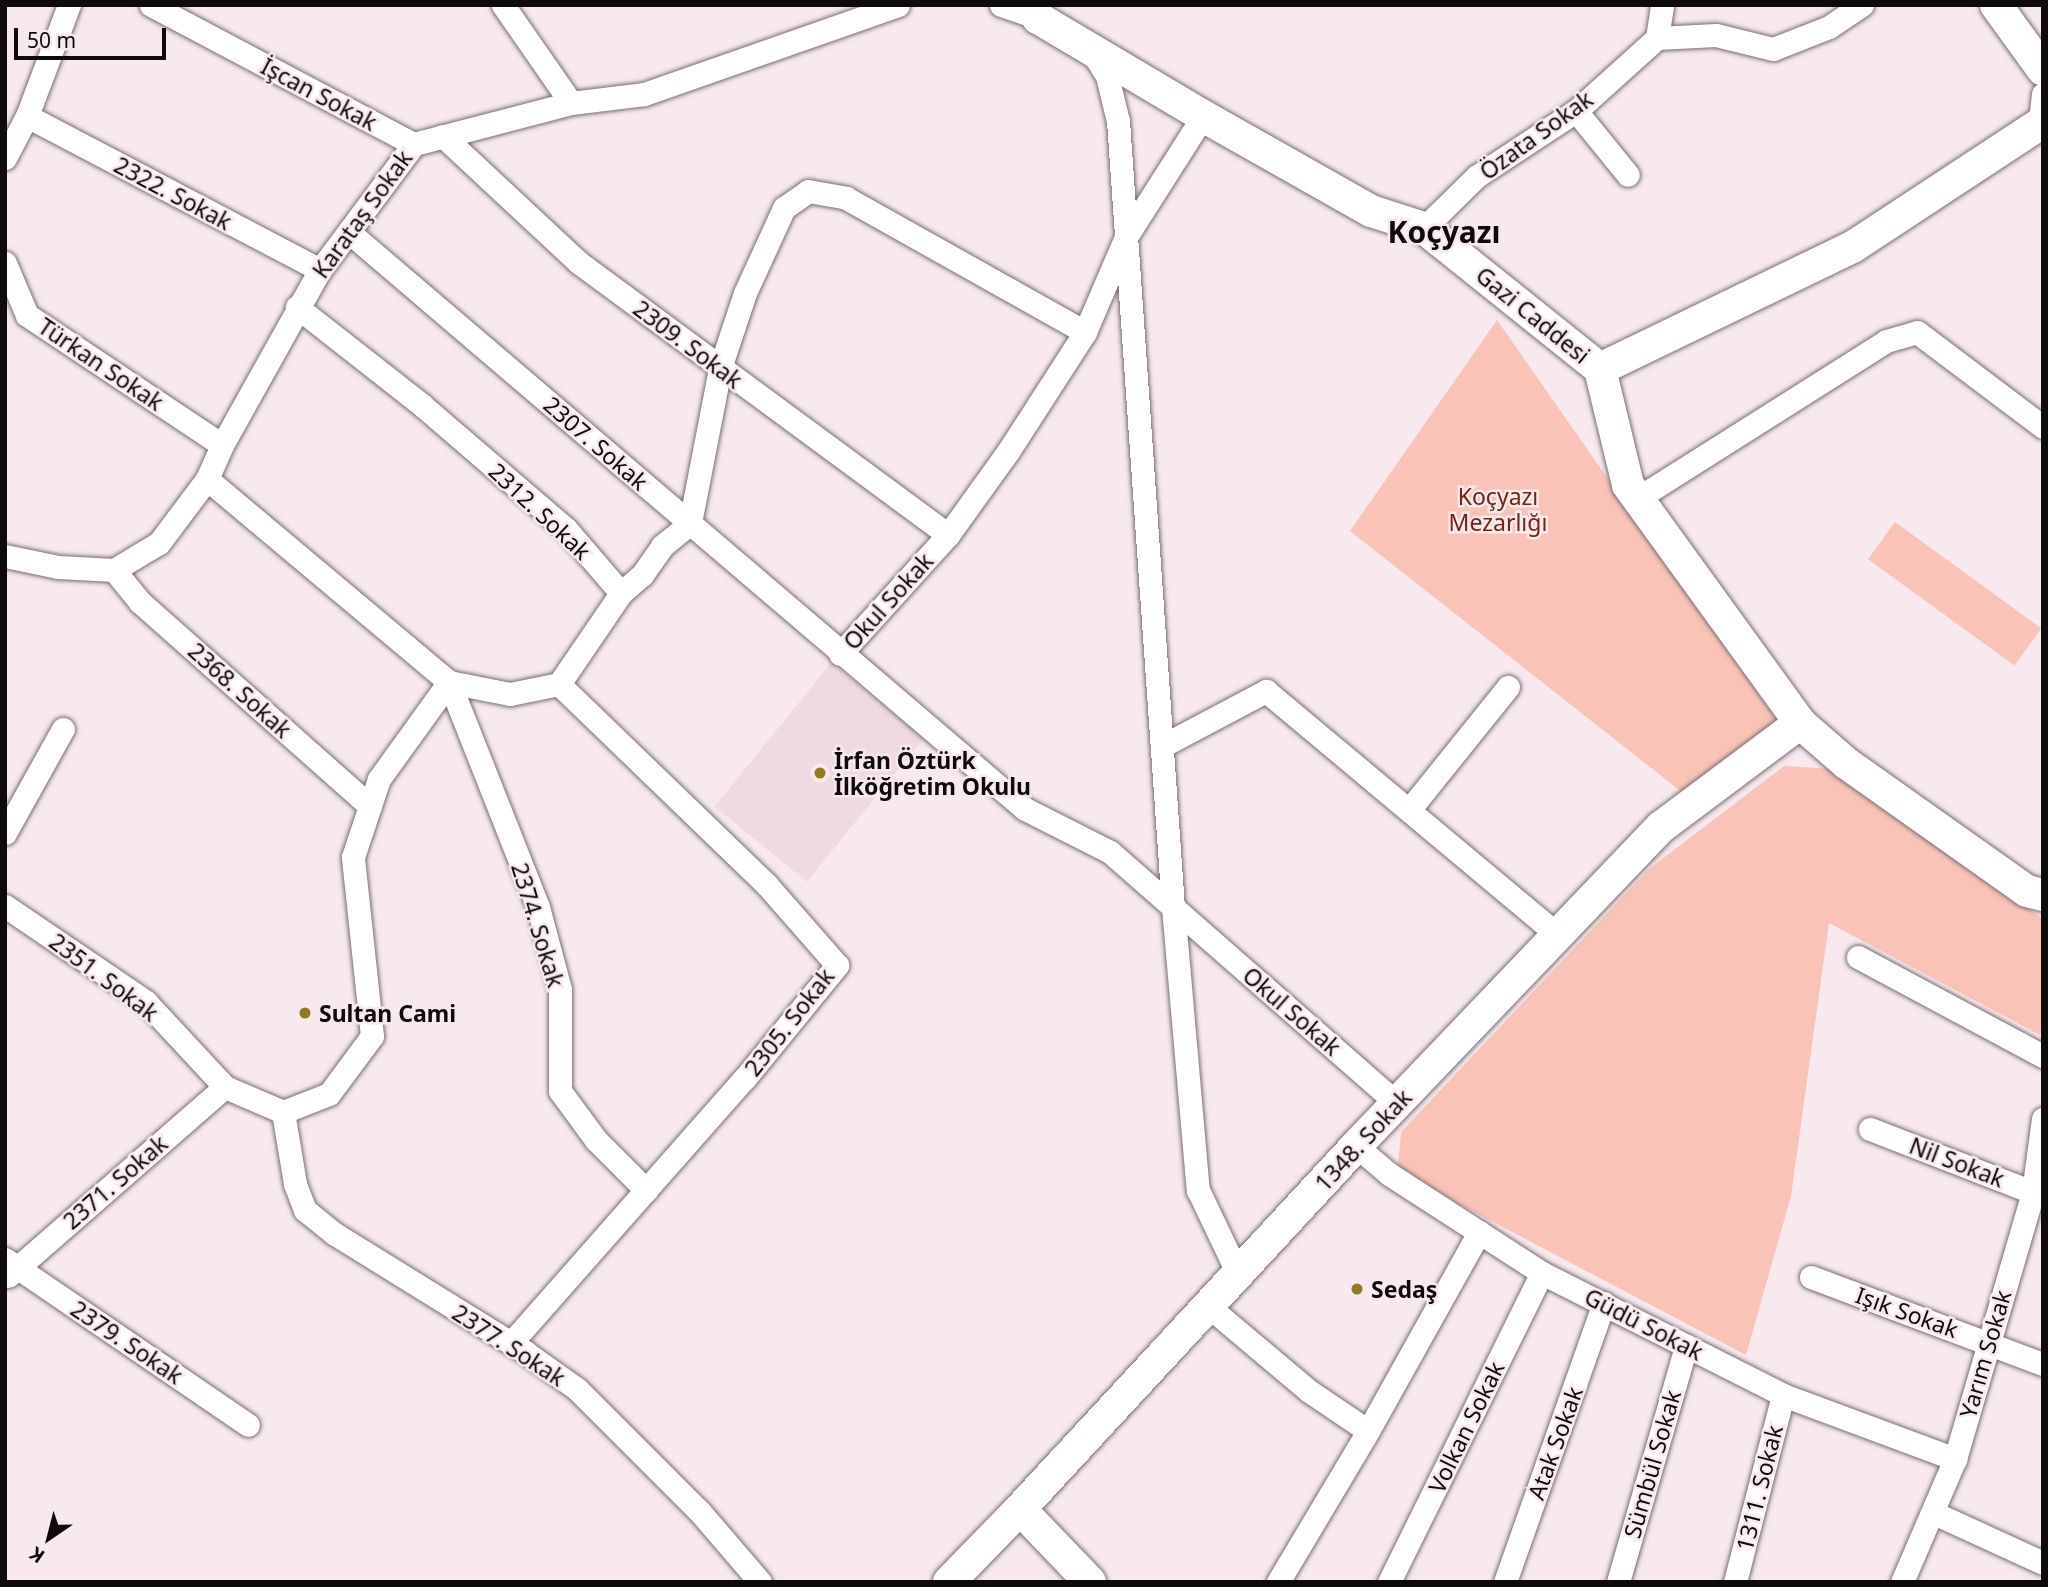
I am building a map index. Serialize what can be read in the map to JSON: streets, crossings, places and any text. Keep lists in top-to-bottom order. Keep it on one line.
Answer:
{"streets":{"street":["İşcan Sokak","Özata Sokak","2322. Sokak","Karataş Sokak","Gazi Caddesi","2309. Sokak","Türkan Sokak","2307. Sokak","2312. Sokak","Okul Sokak","2368. Sokak","2374. Sokak","2351. Sokak","2305. Sokak","1348. Sokak","Nil Sokak","2371. Sokak","Işık Sokak","Güdü Sokak","2379. Sokak","2377. Sokak","Yarım Sokak","Volkan Sokak","Atak Sokak","Sümbül Sokak","1311. Sokak"]},"crossings":[["İşcan Sokak","Karataş Sokak"],["Özata Sokak","Gazi Caddesi"],["2322. Sokak","Karataş Sokak"],["Karataş Sokak","2309. Sokak"],["Karataş Sokak","Türkan Sokak"],["Karataş Sokak","2307. Sokak"],["Karataş Sokak","2312. Sokak"],["Karataş Sokak","2368. Sokak"],["Gazi Caddesi","Okul Sokak"],["2309. Sokak","Okul Sokak"],["2307. Sokak","Okul Sokak"],["Okul Sokak","1348. Sokak"],["2374. Sokak","2305. Sokak"],["2351. Sokak","2371. Sokak"],["2305. Sokak","2377. Sokak"],["1348. Sokak","Güdü Sokak"],["Nil Sokak","Yarım Sokak"],["2371. Sokak","2379. Sokak"],["Işık Sokak","Yarım Sokak"],["Güdü Sokak","Yarım Sokak"],["Güdü Sokak","Volkan Sokak"],["Güdü Sokak","Atak Sokak"],["Güdü Sokak","Sümbül Sokak"],["Güdü Sokak","1311. Sokak"]],"districts":["Koçyazı"],"parks":["Koçyazı Mezarlığı"],"places":["İrfan Öztürk İlköğretim Okulu","Sultan Cami","Sedaş"],"scale_bar":"50 m","north":"bottom left"}
